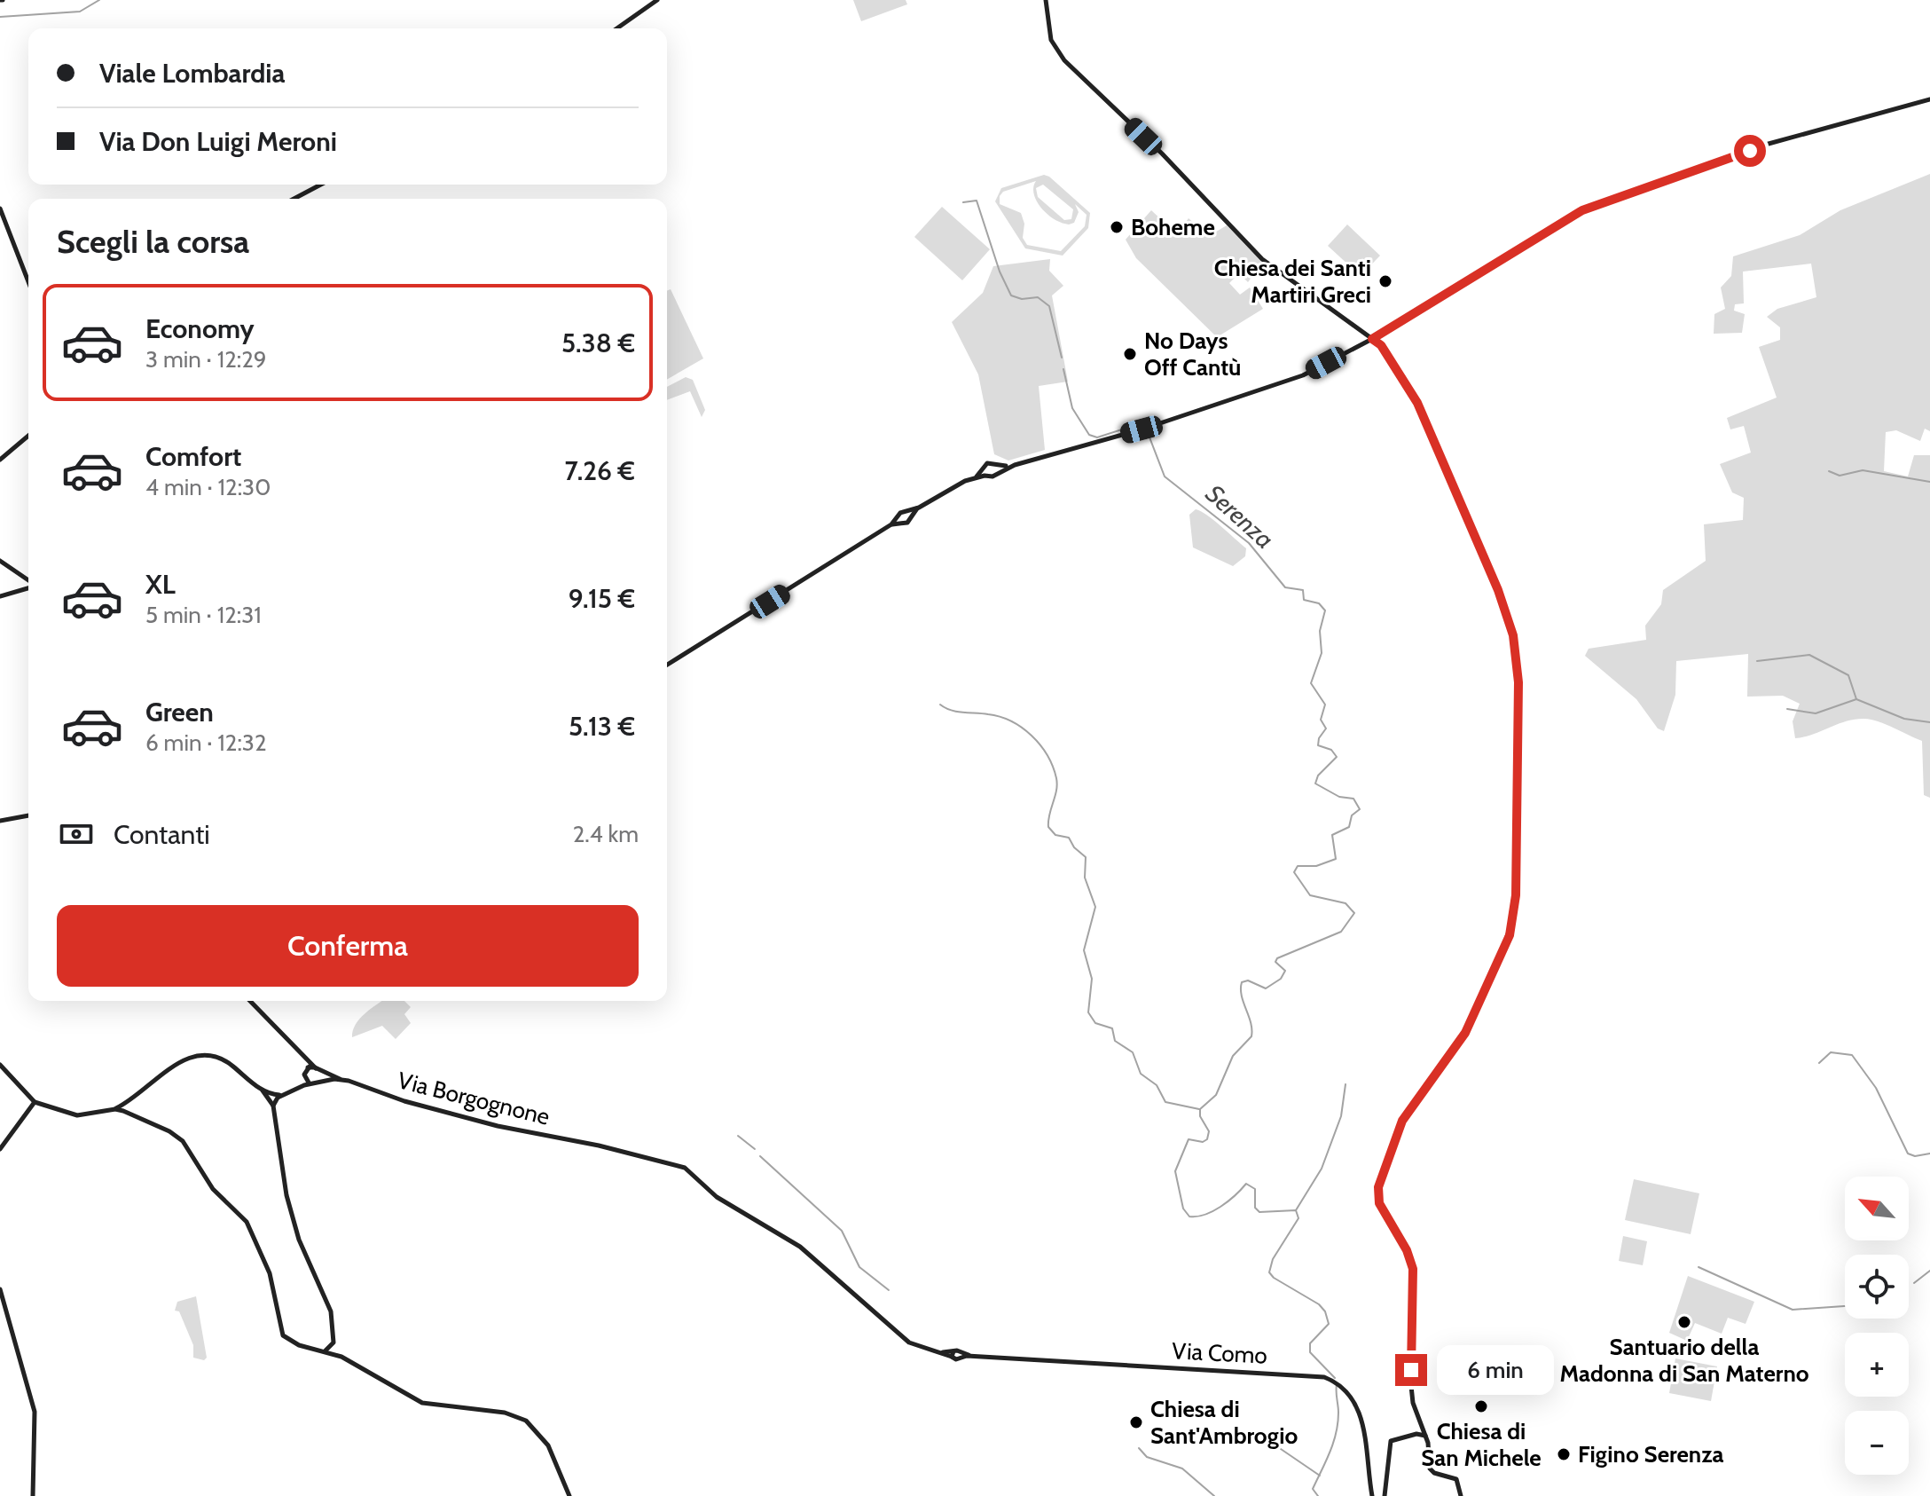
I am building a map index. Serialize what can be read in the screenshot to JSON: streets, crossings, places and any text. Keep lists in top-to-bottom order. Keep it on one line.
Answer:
{"streets":{"street":["Via Borgognone","Via Como"]},"crossings":[["Via Borgognone","Via Como"]],"water":["Serenza"],"places":["Boheme","Chiesa dei Santi Martiri Greci","No Days Off Cantù","Santuario della Madonna di San Materno","Chiesa di San Michele","Chiesa di Sant'Ambrogio","Figino Serenza"],"north":"top left","page":{"banner":["Viale Lombardia","Via Don Luigi Meroni"],"heading":"Scegli la corsa","list":[{"name":"Economy","note":"3 min · 12:29","value":"5.38 €"},{"name":"Comfort","note":"4 min · 12:30","value":"7.26 €"},{"name":"XL","note":"5 min · 12:31","value":"9.15 €"},{"name":"Green","note":"6 min · 12:32","value":"5.13 €"}],"pay":["Contanti","2.4 km"],"buttons":"Conferma","map_buttons":["+","−"],"bubble":"6 min"}}
